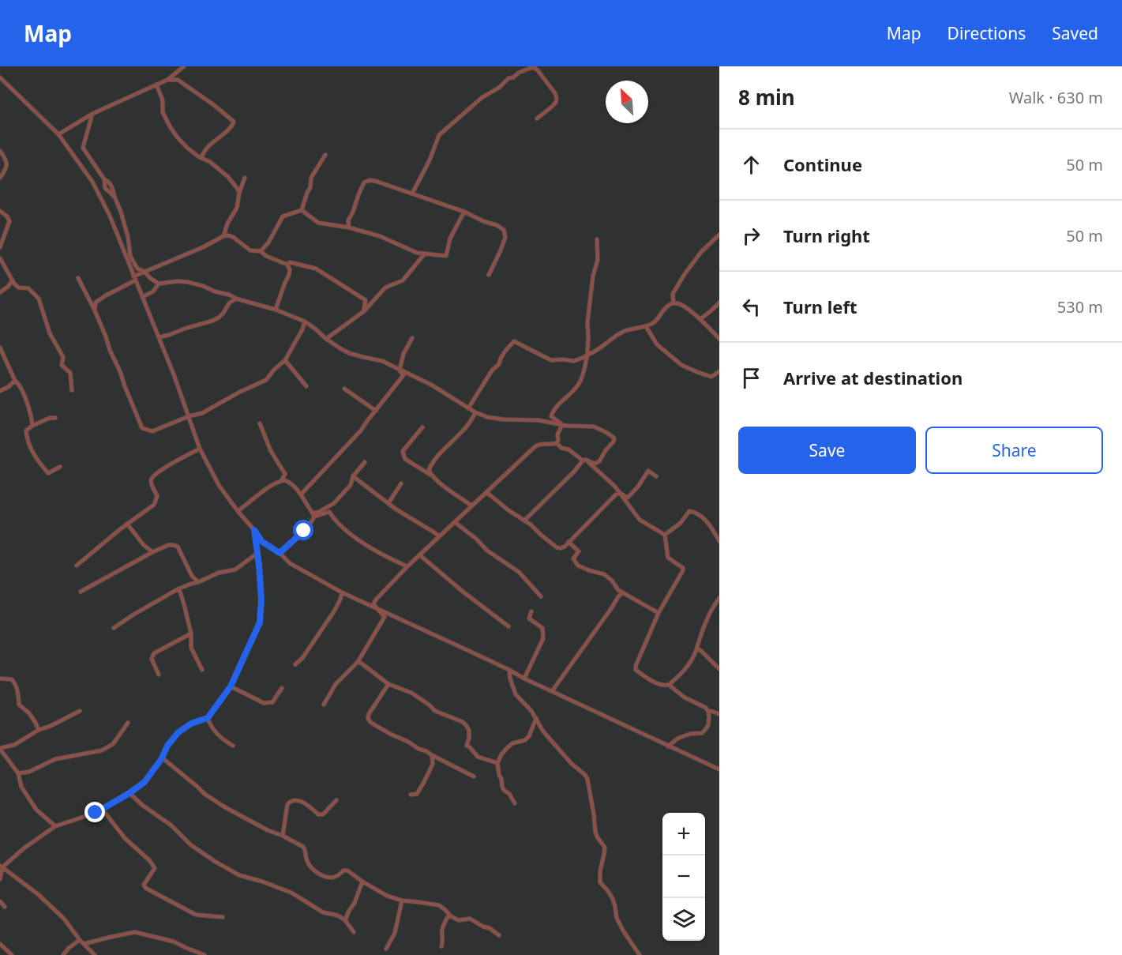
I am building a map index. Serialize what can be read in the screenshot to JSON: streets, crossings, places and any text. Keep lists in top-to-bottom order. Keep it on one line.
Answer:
{"north":"top left","page":{"header":"Map","nav":["Map","Directions","Saved"],"heading":["8 min","Walk · 630 m"],"list":[["Continue","50 m"],["Turn right","50 m"],["Turn left","530 m"],"Arrive at destination"],"buttons":["Save","Share"],"map_buttons":["+","−"]}}
